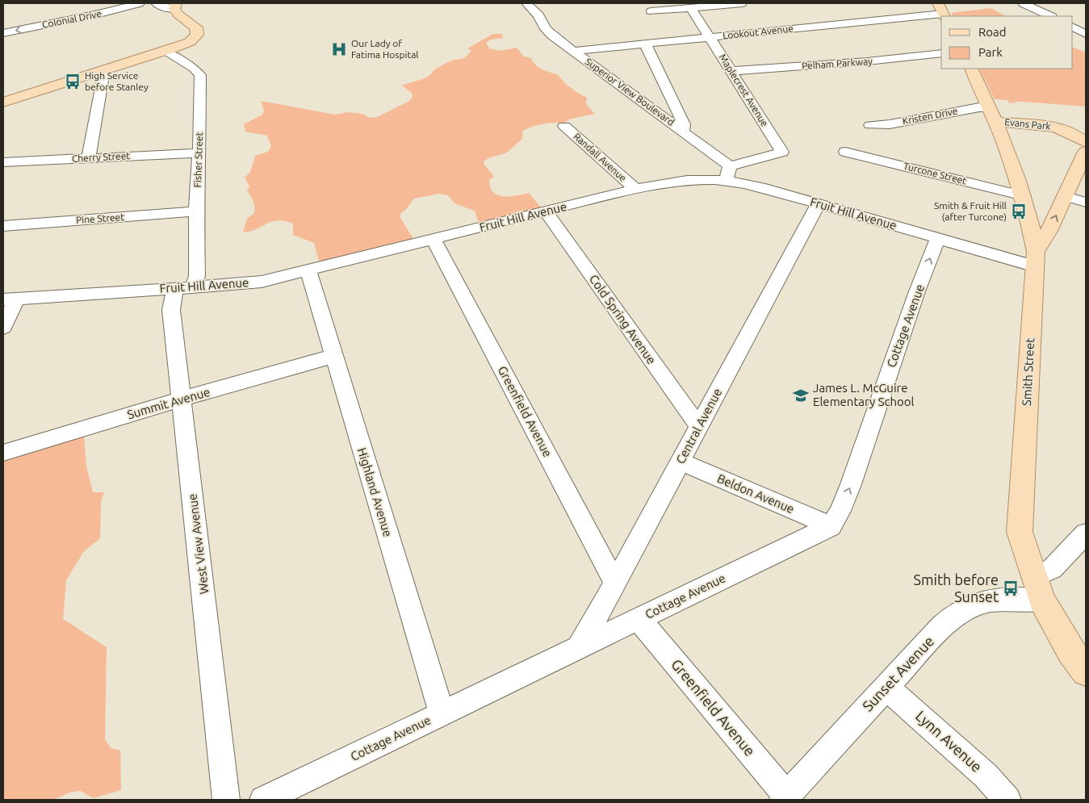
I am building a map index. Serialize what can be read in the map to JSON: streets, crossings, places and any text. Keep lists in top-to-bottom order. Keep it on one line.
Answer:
{"streets":{"main road":["Evans Park","Smith Street"],"street":["Colonial Drive","Lookout Avenue","Pelham Parkway","Maplecrest Avenue","Superior View Boulevard","Kristen Drive","Cherry Street","Randall Avenue","Fisher Street","Turcone Street","Fruit Hill Avenue","Pine Street","Cold Spring Avenue","Cottage Avenue","Summit Avenue","Greenfield Avenue","Central Avenue","Highland Avenue","Beldon Avenue","West View Avenue","Sunset Avenue","Lynn Avenue"]},"crossings":[["Lookout Avenue","Maplecrest Avenue"],["Lookout Avenue","Superior View Boulevard"],["Pelham Parkway","Maplecrest Avenue"],["Maplecrest Avenue","Superior View Boulevard"],["Maplecrest Avenue","Fruit Hill Avenue"],["Superior View Boulevard","Fruit Hill Avenue"],["Kristen Drive","Evans Park"],["Kristen Drive","Smith Street"],["Evans Park","Smith Street"],["Cherry Street","Fisher Street"],["Randall Avenue","Fruit Hill Avenue"],["Fisher Street","Fruit Hill Avenue"],["Fisher Street","Pine Street"],["Fisher Street","West View Avenue"],["Turcone Street","Smith Street"],["Fruit Hill Avenue","Cold Spring Avenue"],["Fruit Hill Avenue","Cottage Avenue"],["Fruit Hill Avenue","Smith Street"],["Fruit Hill Avenue","Greenfield Avenue"],["Fruit Hill Avenue","Central Avenue"],["Fruit Hill Avenue","Highland Avenue"],["Fruit Hill Avenue","West View Avenue"],["Cold Spring Avenue","Central Avenue"],["Cottage Avenue","Greenfield Avenue"],["Cottage Avenue","Central Avenue"],["Cottage Avenue","Highland Avenue"],["Cottage Avenue","Beldon Avenue"],["Smith Street","Sunset Avenue"],["Summit Avenue","Highland Avenue"],["Summit Avenue","West View Avenue"],["Greenfield Avenue","Central Avenue"],["Greenfield Avenue","Sunset Avenue"],["Central Avenue","Beldon Avenue"],["Sunset Avenue","Lynn Avenue"]],"one_way":["Colonial Drive"],"places":{"hospital":["Our Lady of Fatima Hospital"],"bus stop":["High Service before Stanley","Smith & Fruit Hill (after Turcone)","Smith before Sunset"],"school or university":["James L. McGuire Elementary School"]},"legend":["Road","Park"]}
